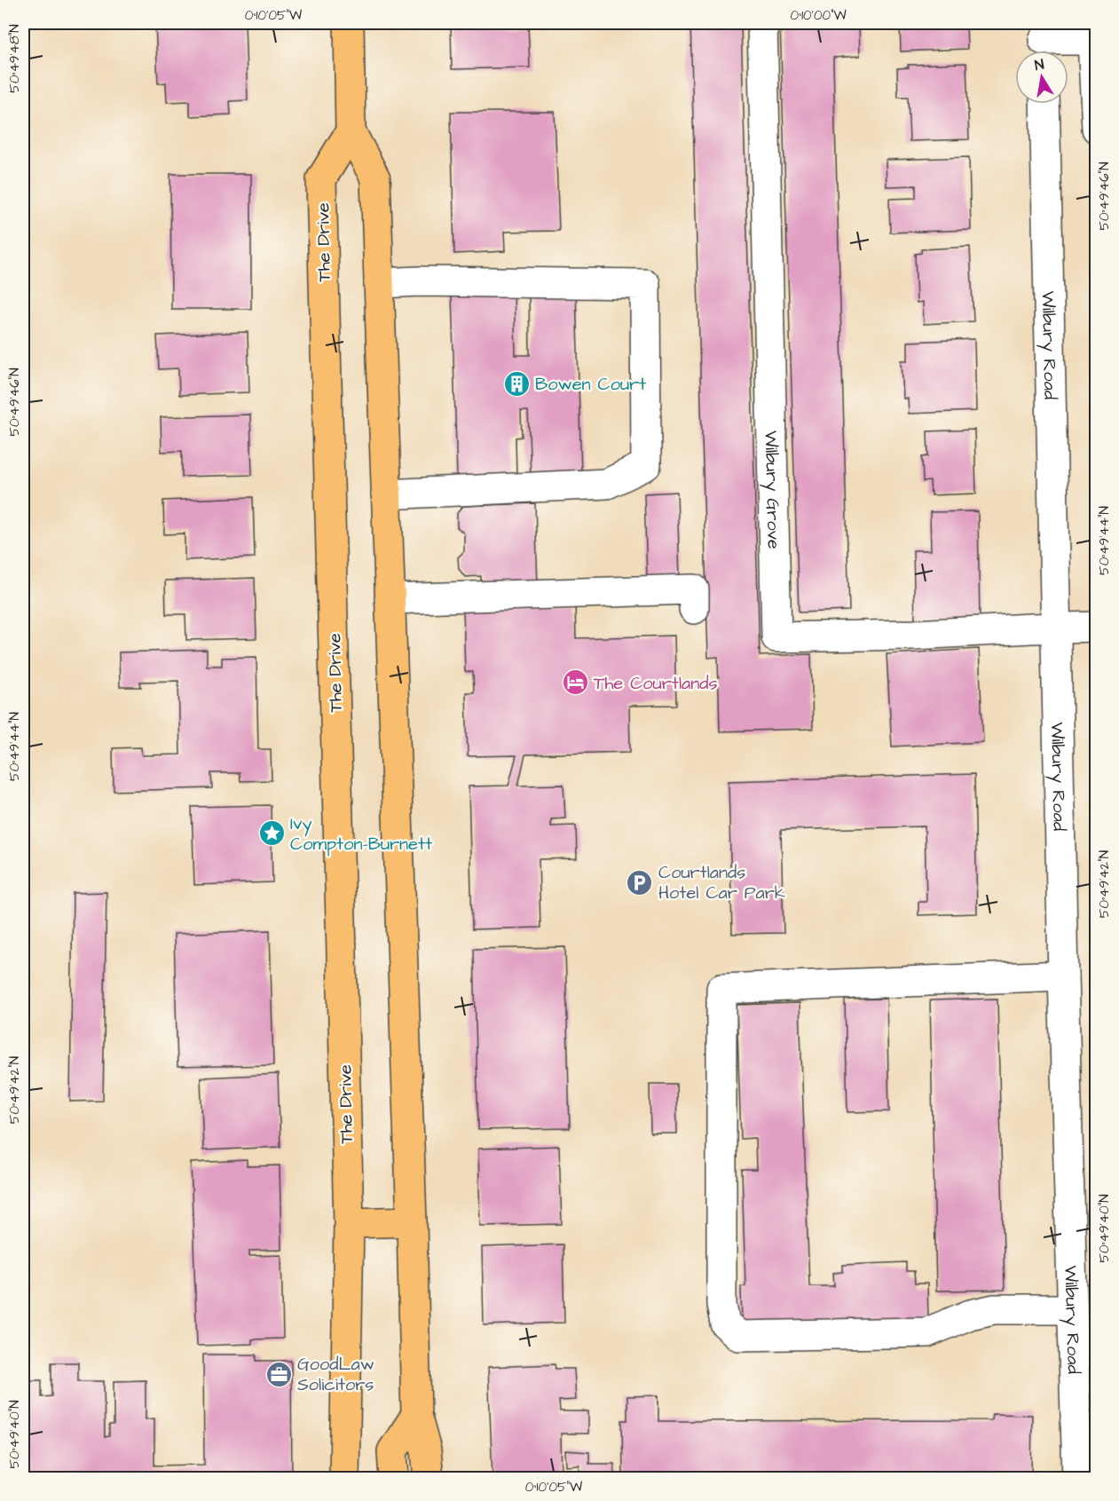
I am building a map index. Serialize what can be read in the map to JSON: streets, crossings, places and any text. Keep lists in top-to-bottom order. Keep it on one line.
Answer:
{"streets":{"main road":["The Drive"],"street":["Wilbury Road","Wilbury Grove"]},"crossings":[["Wilbury Road","Wilbury Grove"]],"places":{"building":["Bowen Court"],"hotel":["The Courtlands"],"place":["Ivy Compton-Burnett"],"parking":["Courtlands Hotel Car Park"],"office":["GoodLaw Solicitors"]},"north":"top","coordinates":["0°10'05\"W","0°10'00\"W","50°49'48\"N","50°49'46\"N","50°49'44\"N","50°49'42\"N","50°49'40\"N"]}
